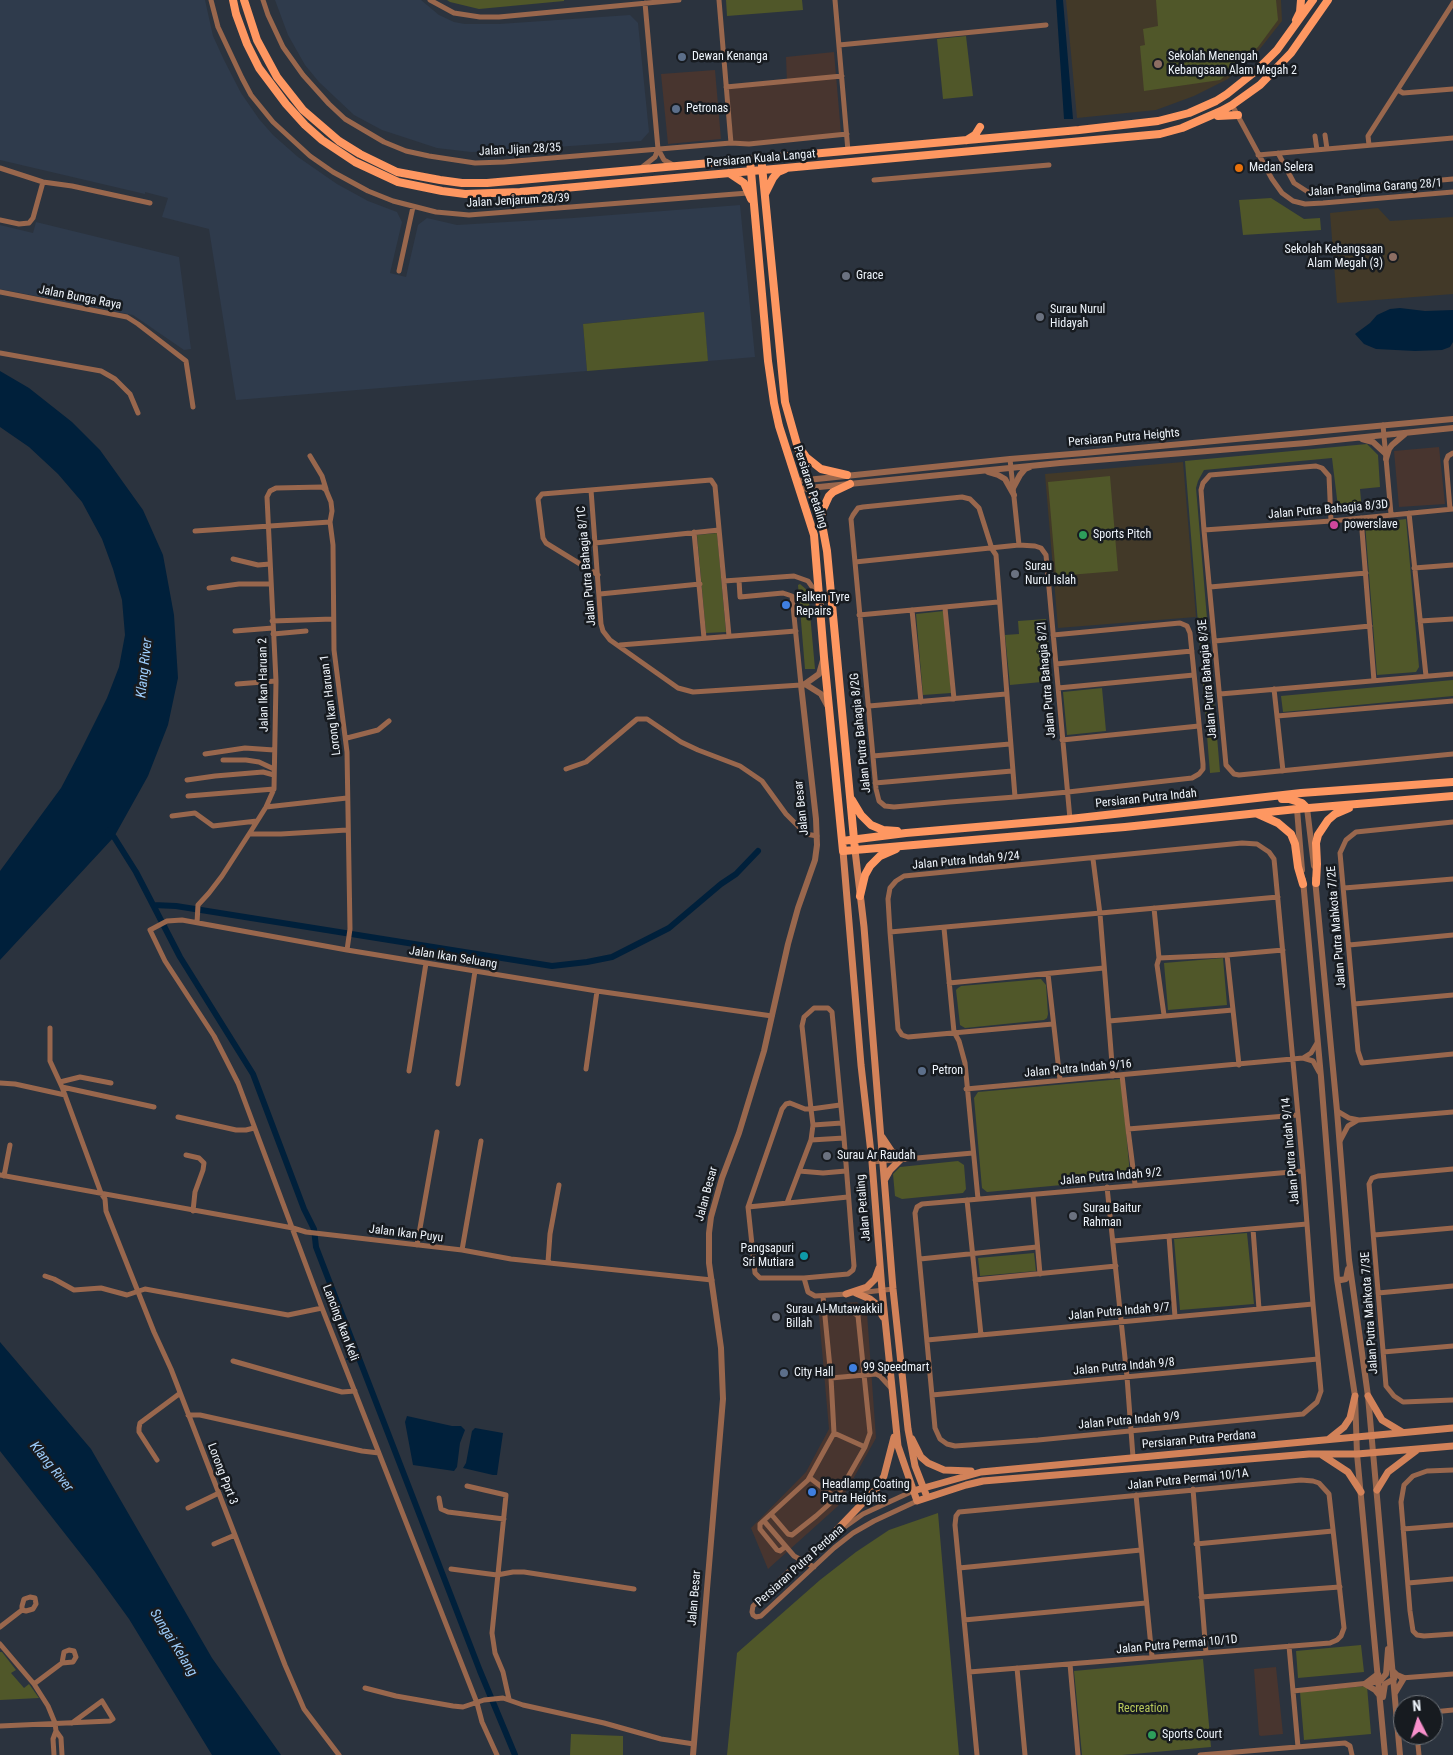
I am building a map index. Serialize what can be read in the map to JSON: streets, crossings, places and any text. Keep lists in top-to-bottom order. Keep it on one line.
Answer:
{"streets":{"main road":["Persiaran Kuala Langat","Persiaran Petaling","Persiaran Putra Indah","Jalan Petaling","Persiaran Putra Perdana"],"street":["Jalan Jijan 28/35","Jalan Panglima Garang 28/1","Jalan Jenjarum 28/39","Jalan Bunga Raya","Persiaran Putra Heights","Jalan Putra Bahagia 8/3D","Jalan Putra Bahagia 8/1C","Jalan Putra Bahagia 8/3E","Jalan Putra Bahagia 8/2I","Jalan Ikan Haruan 2","Lorong Ikan Haruan 1","Jalan Putra Bahagia 8/2G","Jalan Besar","Jalan Putra Indah 9/24","Jalan Putra Mahkota 7/2E","Jalan Ikan Seluang","Jalan Putra Indah 9/16","Jalan Putra Indah 9/14","Jalan Putra Indah 9/2","Jalan Ikan Puyu","Jalan Putra Indah 9/7","Jalan Putra Mahkota 7/3E","Lancing Ikan Keli","Jalan Putra Indah 9/8","Jalan Putra Indah 9/9","Lorong Pprt 3","Jalan Putra Permai 10/1A","Jalan Putra Permai 10/1D"]},"crossings":[["Persiaran Kuala Langat","Jalan Panglima Garang 28/1"],["Persiaran Kuala Langat","Persiaran Petaling"],["Persiaran Putra Heights","Persiaran Petaling"],["Persiaran Petaling","Persiaran Putra Indah"],["Persiaran Petaling","Jalan Petaling"],["Jalan Putra Bahagia 8/3D","Jalan Putra Bahagia 8/3E"],["Jalan Putra Bahagia 8/1C","Jalan Besar"],["Jalan Putra Bahagia 8/2I","Jalan Putra Bahagia 8/2G"],["Jalan Putra Bahagia 8/2I","Persiaran Putra Indah"],["Jalan Ikan Haruan 2","Lorong Ikan Haruan 1"],["Jalan Ikan Haruan 2","Jalan Ikan Seluang"],["Lorong Ikan Haruan 1","Jalan Ikan Seluang"],["Persiaran Putra Indah","Jalan Petaling"],["Jalan Besar","Jalan Ikan Seluang"],["Jalan Besar","Jalan Ikan Puyu"],["Jalan Putra Indah 9/24","Jalan Putra Indah 9/14"],["Jalan Ikan Seluang","Lancing Ikan Keli"],["Jalan Putra Indah 9/16","Jalan Putra Indah 9/14"],["Jalan Putra Indah 9/14","Jalan Putra Indah 9/2"],["Jalan Putra Indah 9/14","Jalan Putra Indah 9/7"],["Jalan Putra Indah 9/14","Jalan Putra Indah 9/8"],["Jalan Putra Indah 9/14","Jalan Putra Indah 9/9"],["Jalan Petaling","Persiaran Putra Perdana"],["Jalan Ikan Puyu","Lancing Ikan Keli"],["Jalan Ikan Puyu","Lorong Pprt 3"],["Jalan Putra Indah 9/8","Jalan Putra Indah 9/9"],["Jalan Putra Permai 10/1A","Jalan Putra Permai 10/1D"]],"water":["Klang River","Sungai Kelang"],"parks":["Recreation"],"places":["Dewan Kenanga","Sekolah Menengah Kebangsaan Alam Megah 2","Petronas","Medan Selera","Sekolah Kebangsaan Alam Megah (3)","Grace","Surau Nurul Hidayah","powerslave","Sports Pitch","Surau Nurul Islah","Falken Tyre Repairs","Petron","Surau Ar Raudah","Surau Baitur Rahman","Pangsapuri Sri Mutiara","Surau Al-Mutawakkil Billah","99 Speedmart","City Hall","Headlamp Coating Putra Heights","Sports Court"],"north":"top"}
